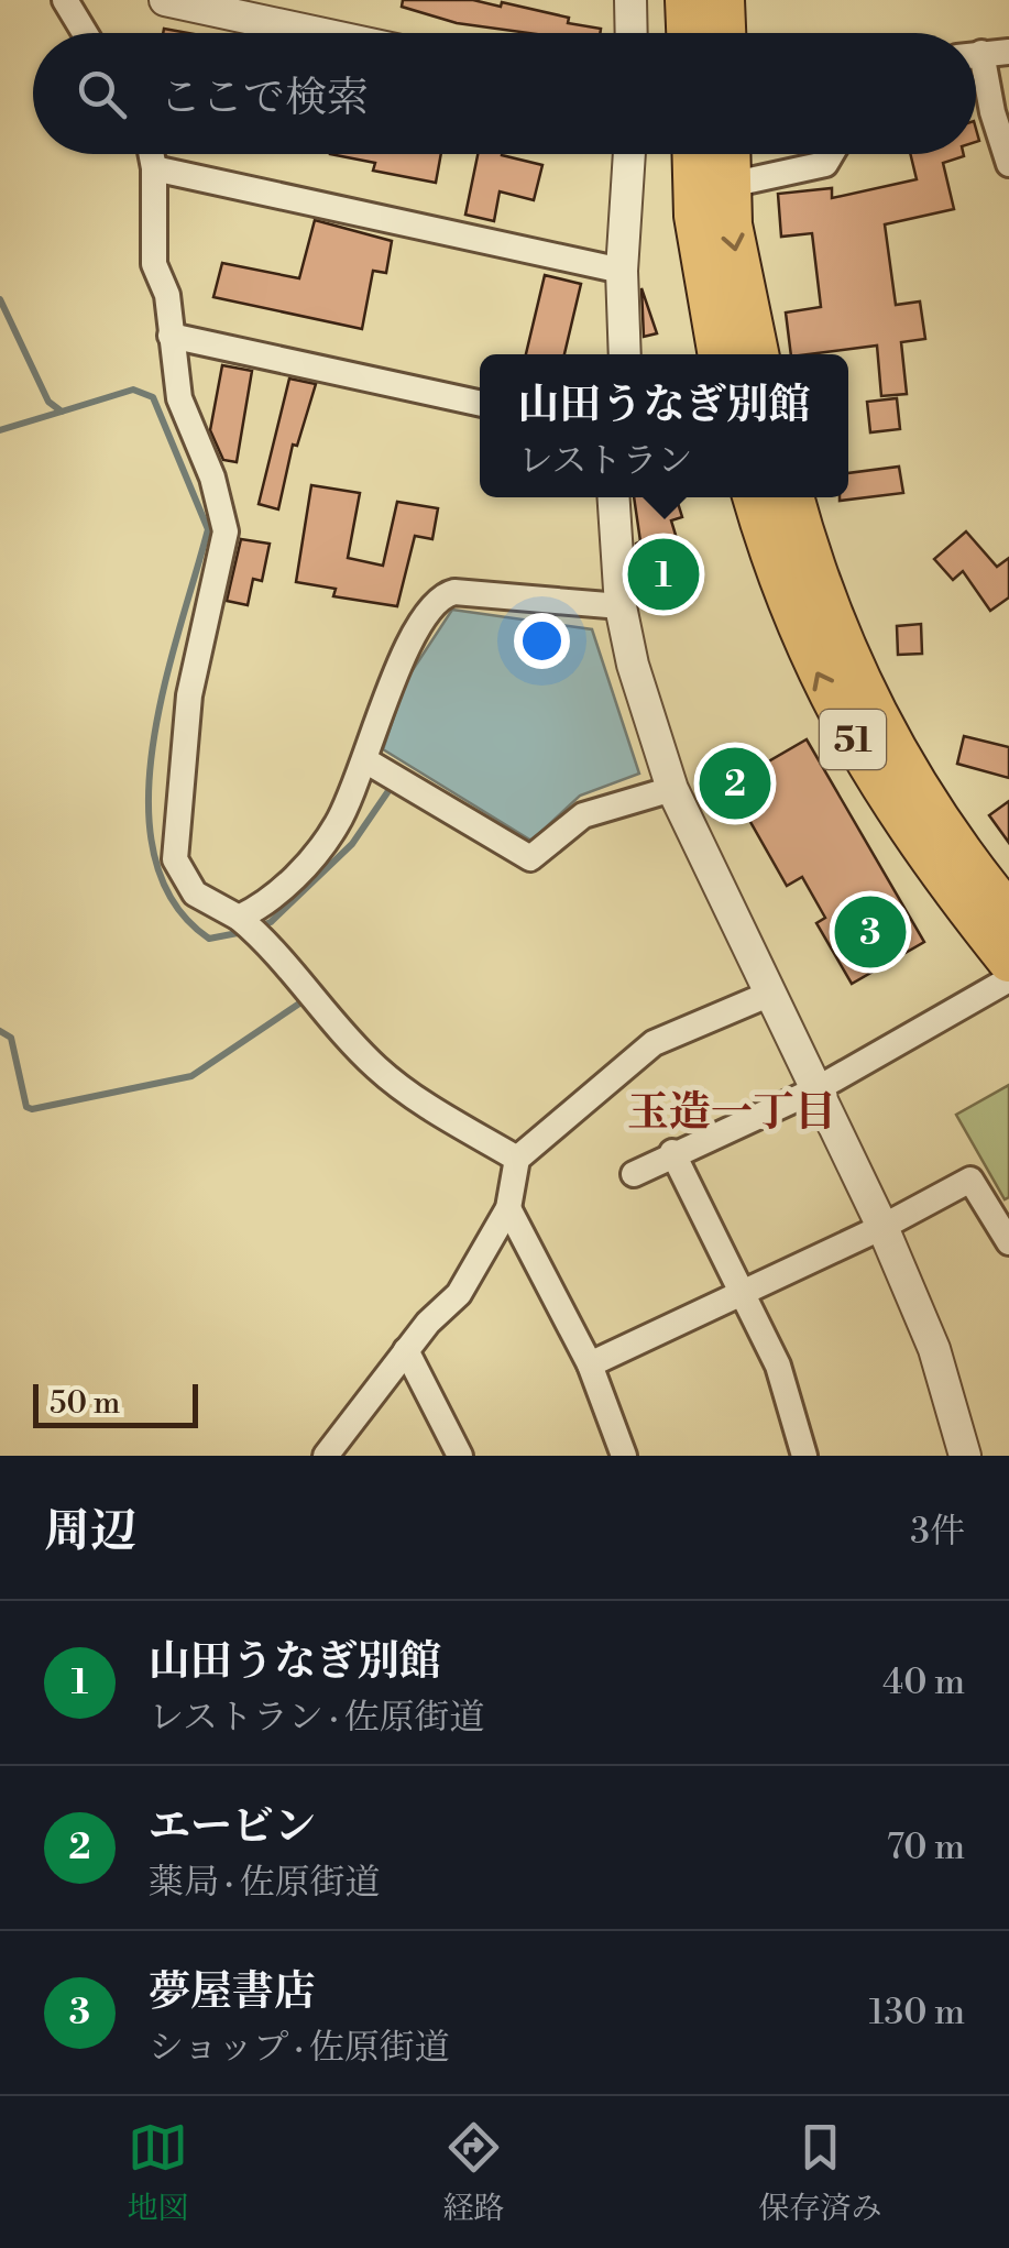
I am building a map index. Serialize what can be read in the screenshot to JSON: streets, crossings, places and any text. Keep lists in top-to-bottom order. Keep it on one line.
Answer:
{"streets":{"highway":["51"]},"districts":["玉造一丁目"],"scale_bar":"50 m","page":{"search":"ここで検索","popup":["山田うなぎ別館","レストラン"],"pins":["1","2","3"],"scale":"50 m","heading":["周辺","3件"],"list":[{"mark":"1","name":"山田うなぎ別館","note":"レストラン · 佐原街道","value":"40 m"},{"mark":"2","name":"エービン","note":"薬局 · 佐原街道","value":"70 m"},{"mark":"3","name":"夢屋書店","note":"ショップ · 佐原街道","value":"130 m"}],"nav":["地図","経路","保存済み"]}}
